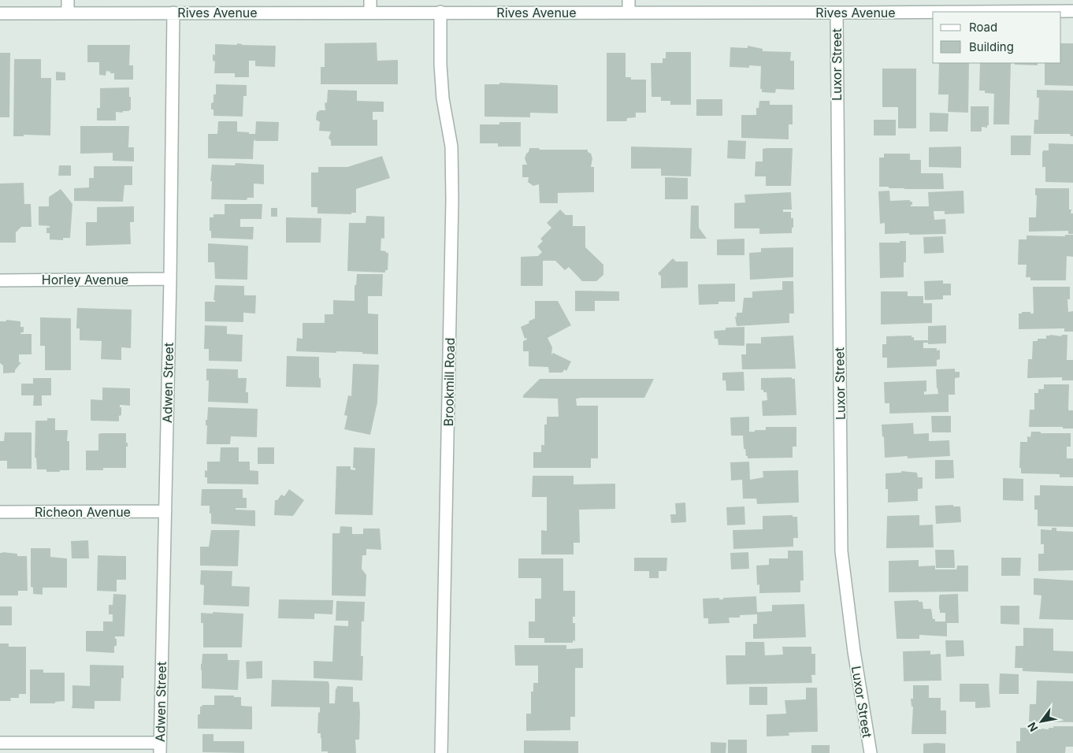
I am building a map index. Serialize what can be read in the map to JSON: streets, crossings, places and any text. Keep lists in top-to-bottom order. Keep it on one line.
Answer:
{"streets":{"street":["Rives Avenue","Luxor Street","Horley Avenue","Brookmill Road","Adwen Street","Richeon Avenue"]},"crossings":[["Rives Avenue","Luxor Street"],["Rives Avenue","Brookmill Road"],["Rives Avenue","Adwen Street"],["Horley Avenue","Adwen Street"],["Adwen Street","Richeon Avenue"]],"legend":["Road","Building"],"north":"bottom left"}
